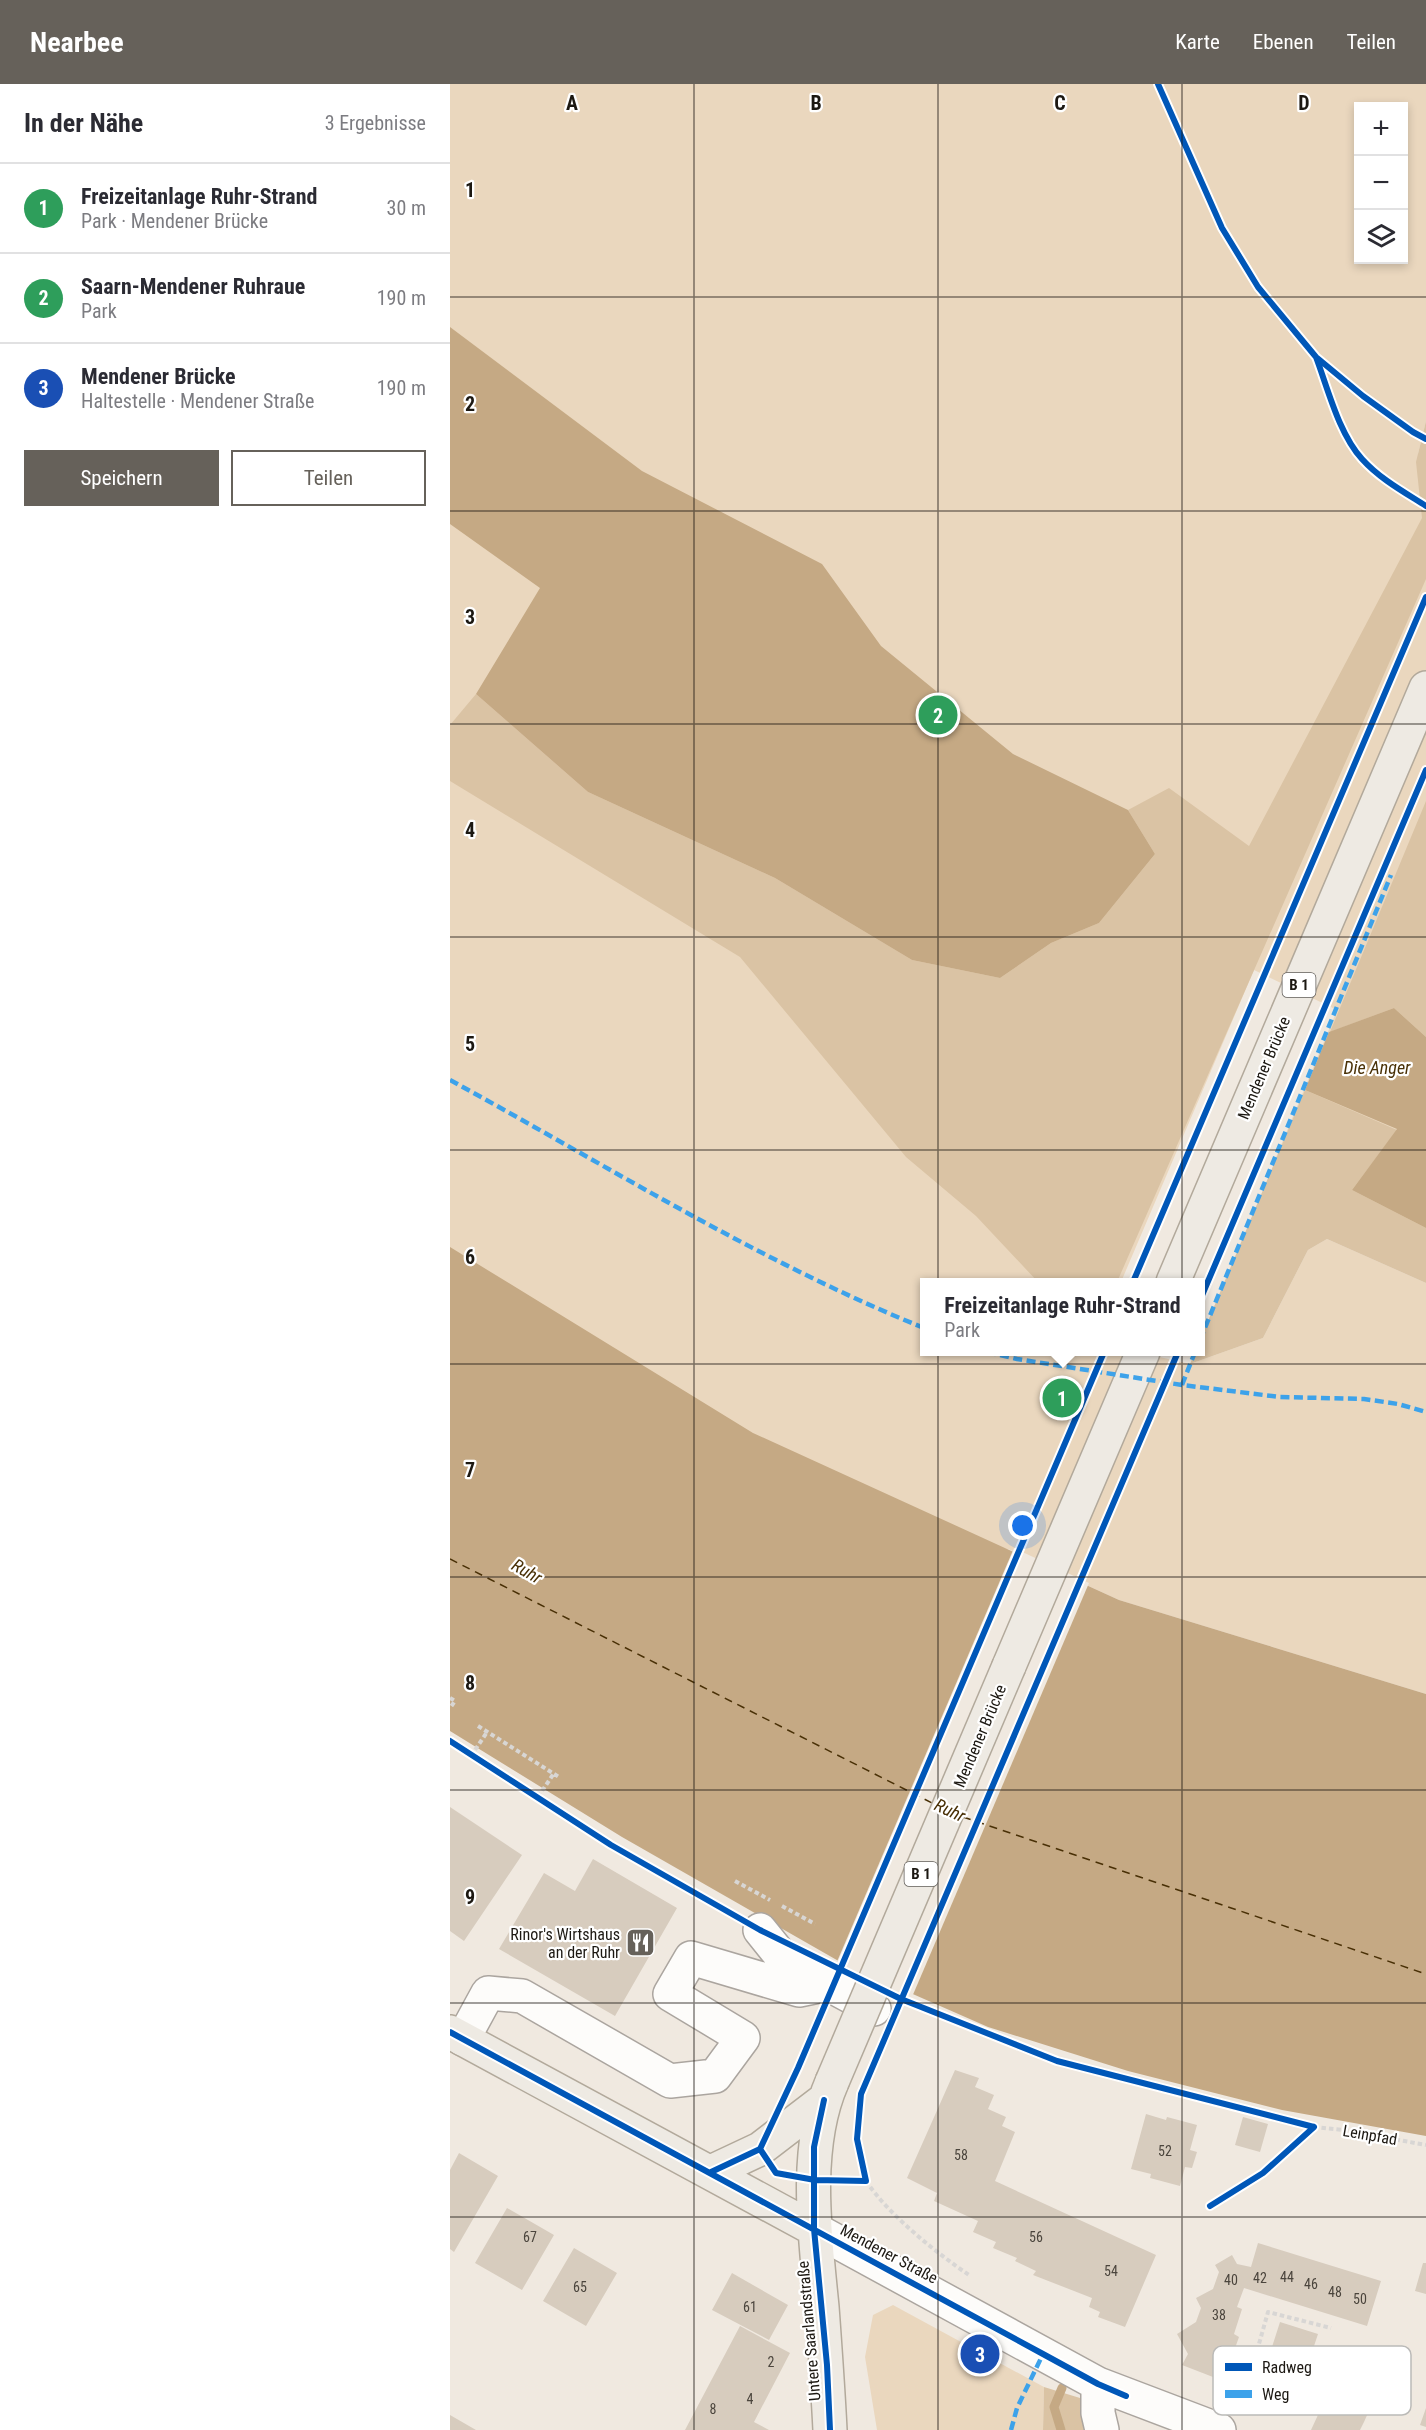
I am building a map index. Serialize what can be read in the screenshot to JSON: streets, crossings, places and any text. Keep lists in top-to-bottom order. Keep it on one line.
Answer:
{"streets":{"main road":["B 1","Mendener Brücke","Mendener Straße","Untere Saarlandstraße"],"path":["Leinpfad"]},"crossings":[["Mendener Brücke","Mendener Straße"],["Mendener Brücke","Untere Saarlandstraße"],["Mendener Straße","Untere Saarlandstraße"]],"water":["Die Anger","Ruhr"],"places":{"restaurant":["Rinor's Wirtshaus an der Ruhr"]},"house_numbers":["52","58","67","56","54","44","42","40","46","65","48","50","61","38","2","4","8"],"legend":["Radweg","Weg"],"page":{"header":"Nearbee","nav":["Karte","Ebenen","Teilen"],"heading":["In der Nähe","3 Ergebnisse"],"map_buttons":["+","−"],"list":[{"mark":"1","name":"Freizeitanlage Ruhr-Strand","note":"Park · Mendener Brücke","value":"30 m"},{"mark":"2","name":"Saarn-Mendener Ruhraue","note":"Park","value":"190 m"},{"mark":"3","name":"Mendener Brücke","note":"Haltestelle · Mendener Straße","value":"190 m"}],"buttons":["Speichern","Teilen"],"pins":["2","1","3"],"popup":["Freizeitanlage Ruhr-Strand","Park"]},"grid":{"columns":["A","B","C","D"],"rows":["1","2","3","4","5","6","7","8","9"]}}
